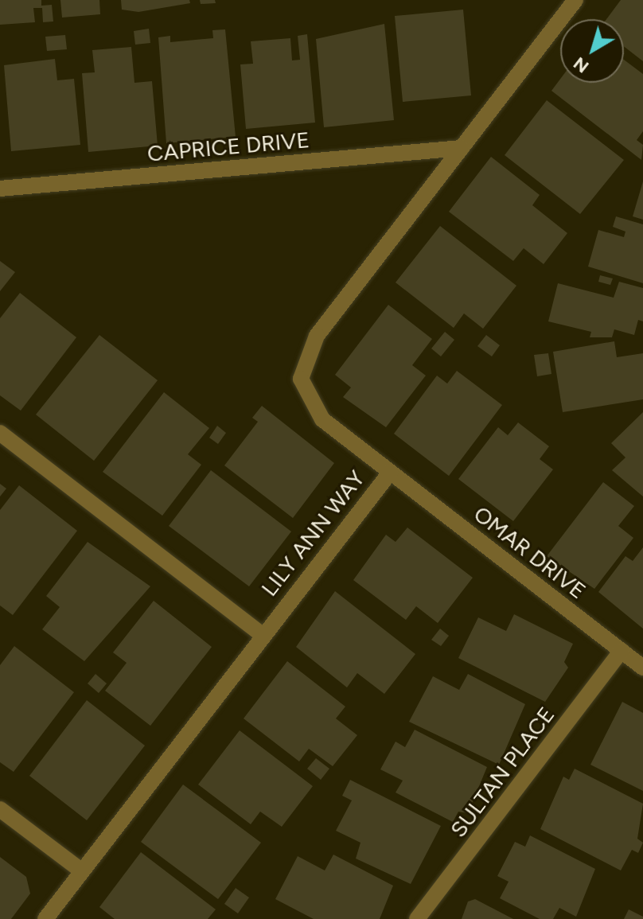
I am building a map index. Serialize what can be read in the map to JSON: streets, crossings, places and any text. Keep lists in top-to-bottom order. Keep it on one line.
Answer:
{"streets":{"lane":["CAPRICE DRIVE","LILY ANN WAY","OMAR DRIVE","SULTAN PLACE"]},"crossings":[["CAPRICE DRIVE","LILY ANN WAY"],["LILY ANN WAY","OMAR DRIVE"],["OMAR DRIVE","SULTAN PLACE"]],"north":"bottom left"}
